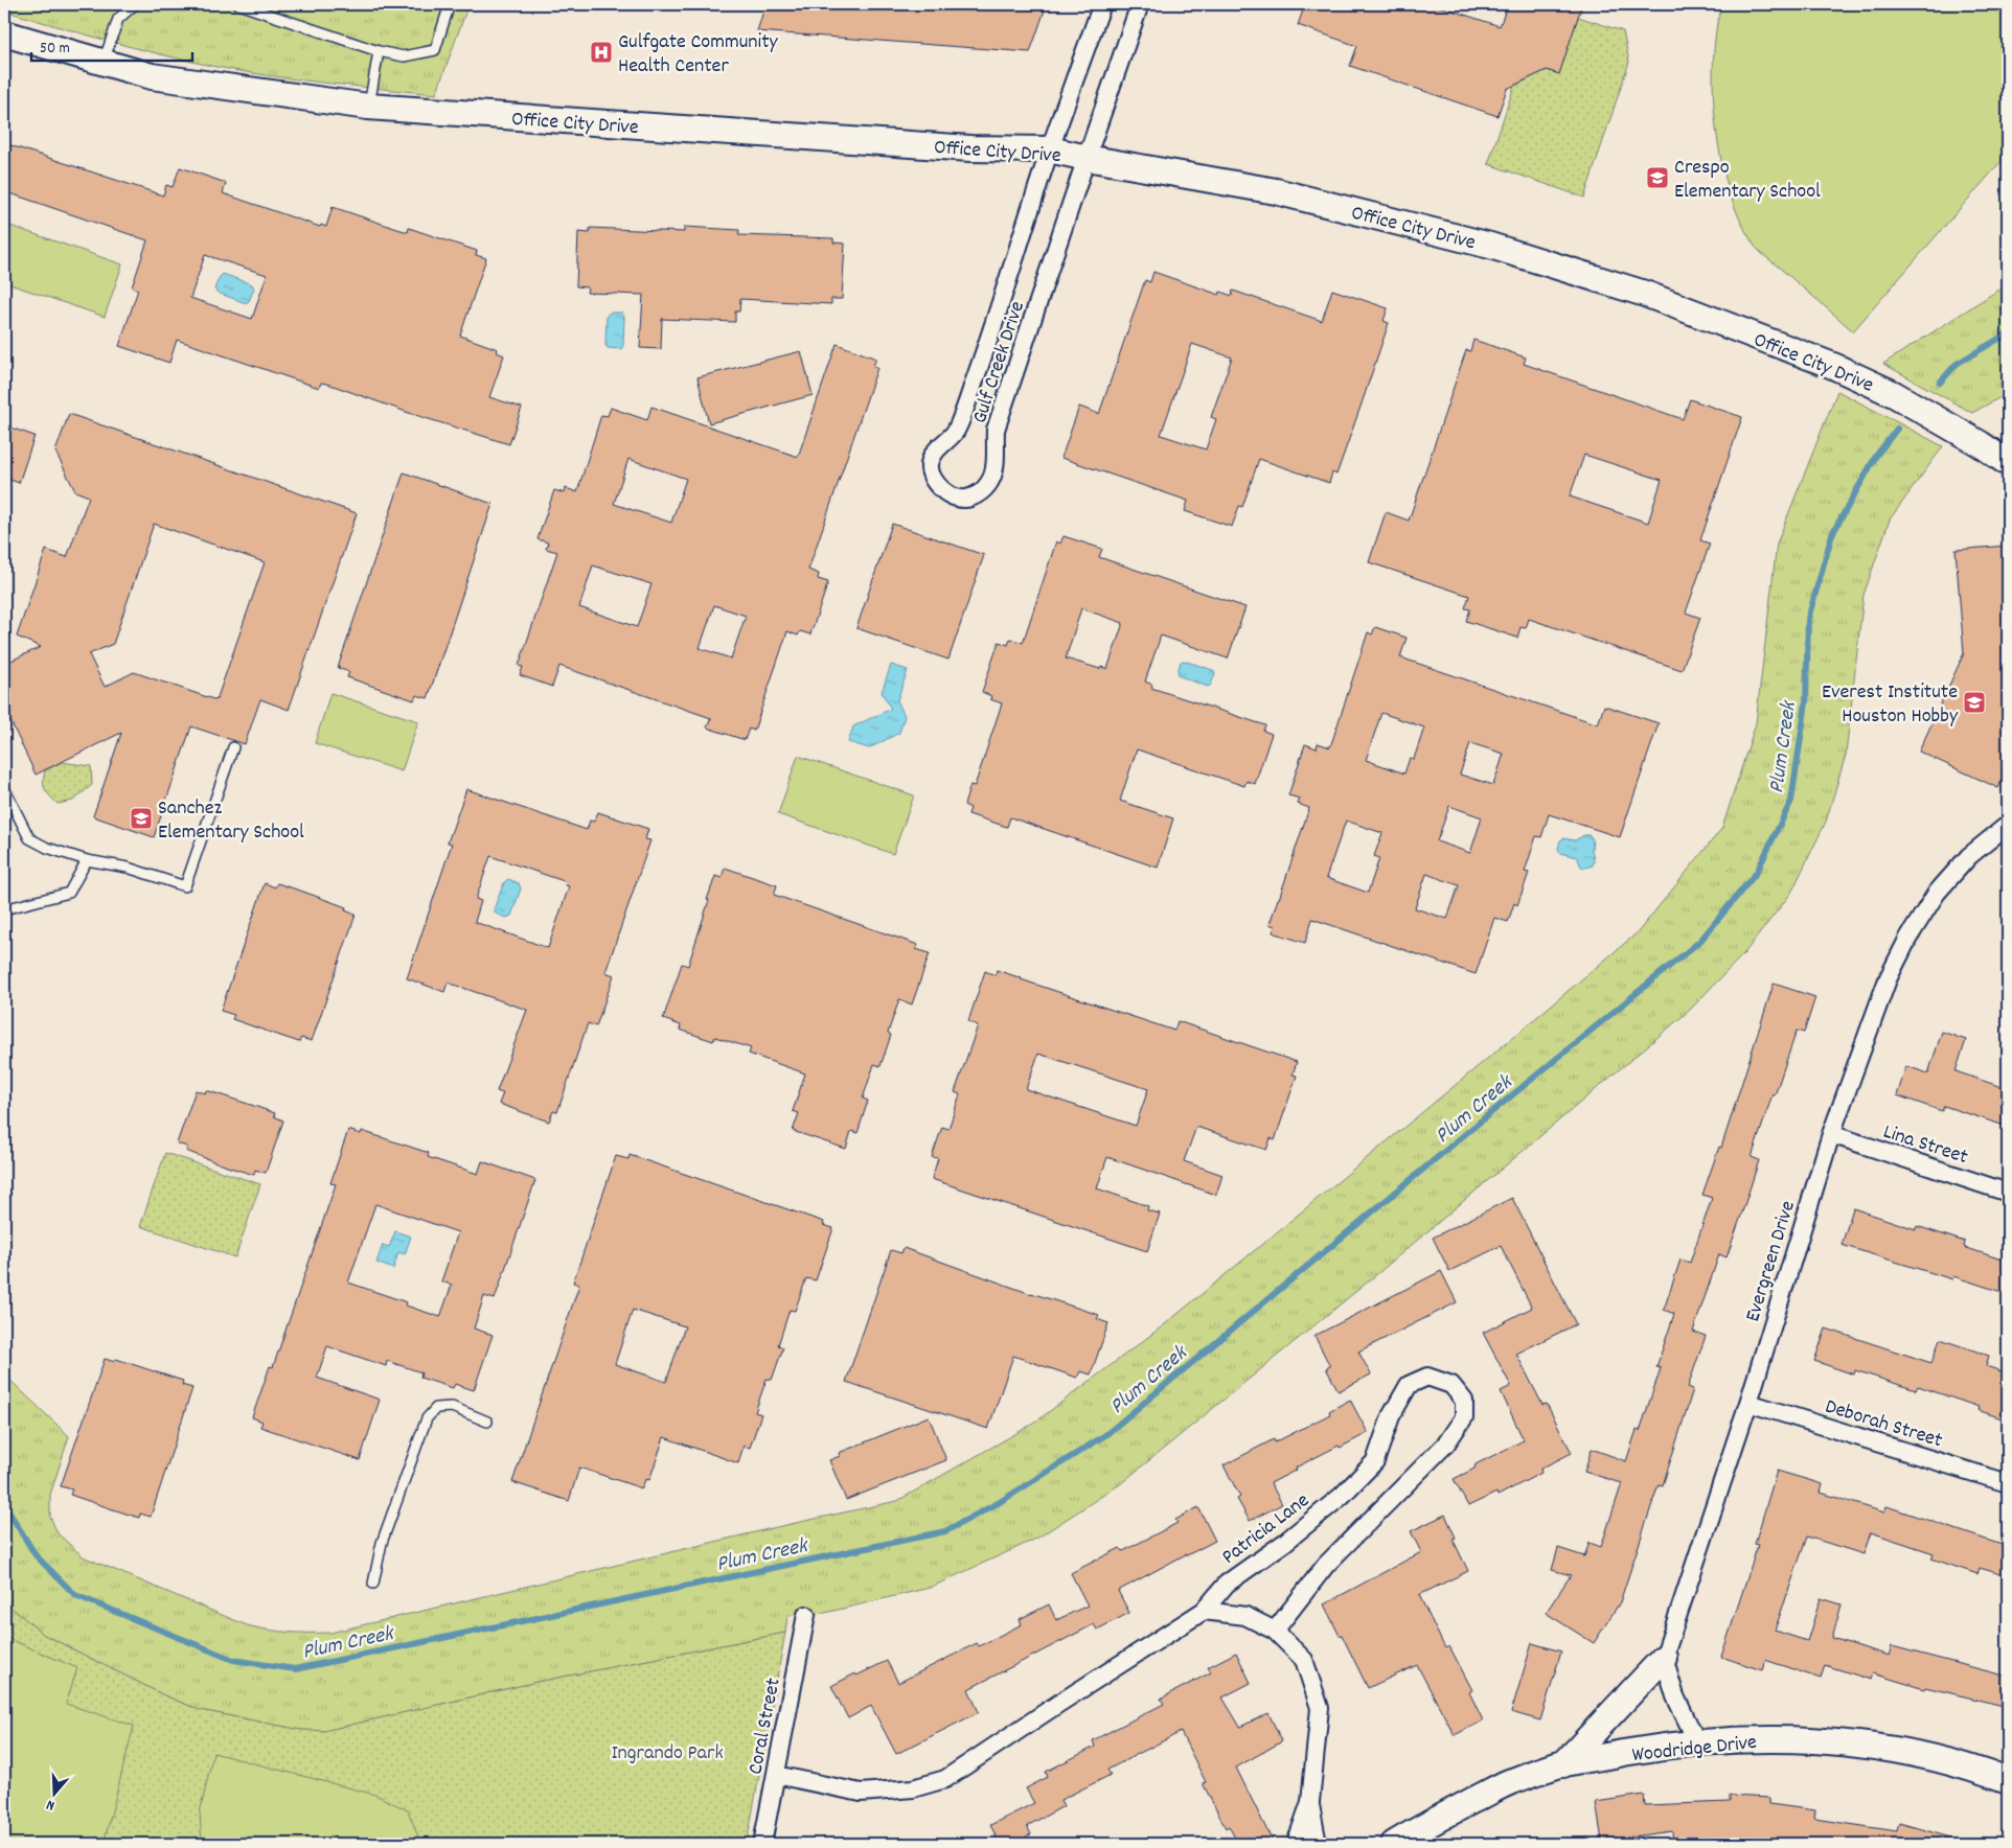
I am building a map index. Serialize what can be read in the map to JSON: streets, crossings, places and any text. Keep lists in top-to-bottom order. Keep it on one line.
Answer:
{"streets":{"street":["Office City Drive","Gulf Creek Drive","Lina Street","Evergreen Drive","Deborah Street","Patricia Lane","Coral Street","Woodridge Drive"]},"crossings":[["Office City Drive","Gulf Creek Drive"],["Lina Street","Evergreen Drive"],["Evergreen Drive","Deborah Street"],["Patricia Lane","Coral Street"]],"water":["Plum Creek"],"parks":["Ingrando Park"],"places":{"hospital":["Gulfgate Community Health Center"],"school or university":["Crespo Elementary School","Everest Institute Houston Hobby","Sanchez Elementary School"]},"scale_bar":"50 m","north":"bottom"}
